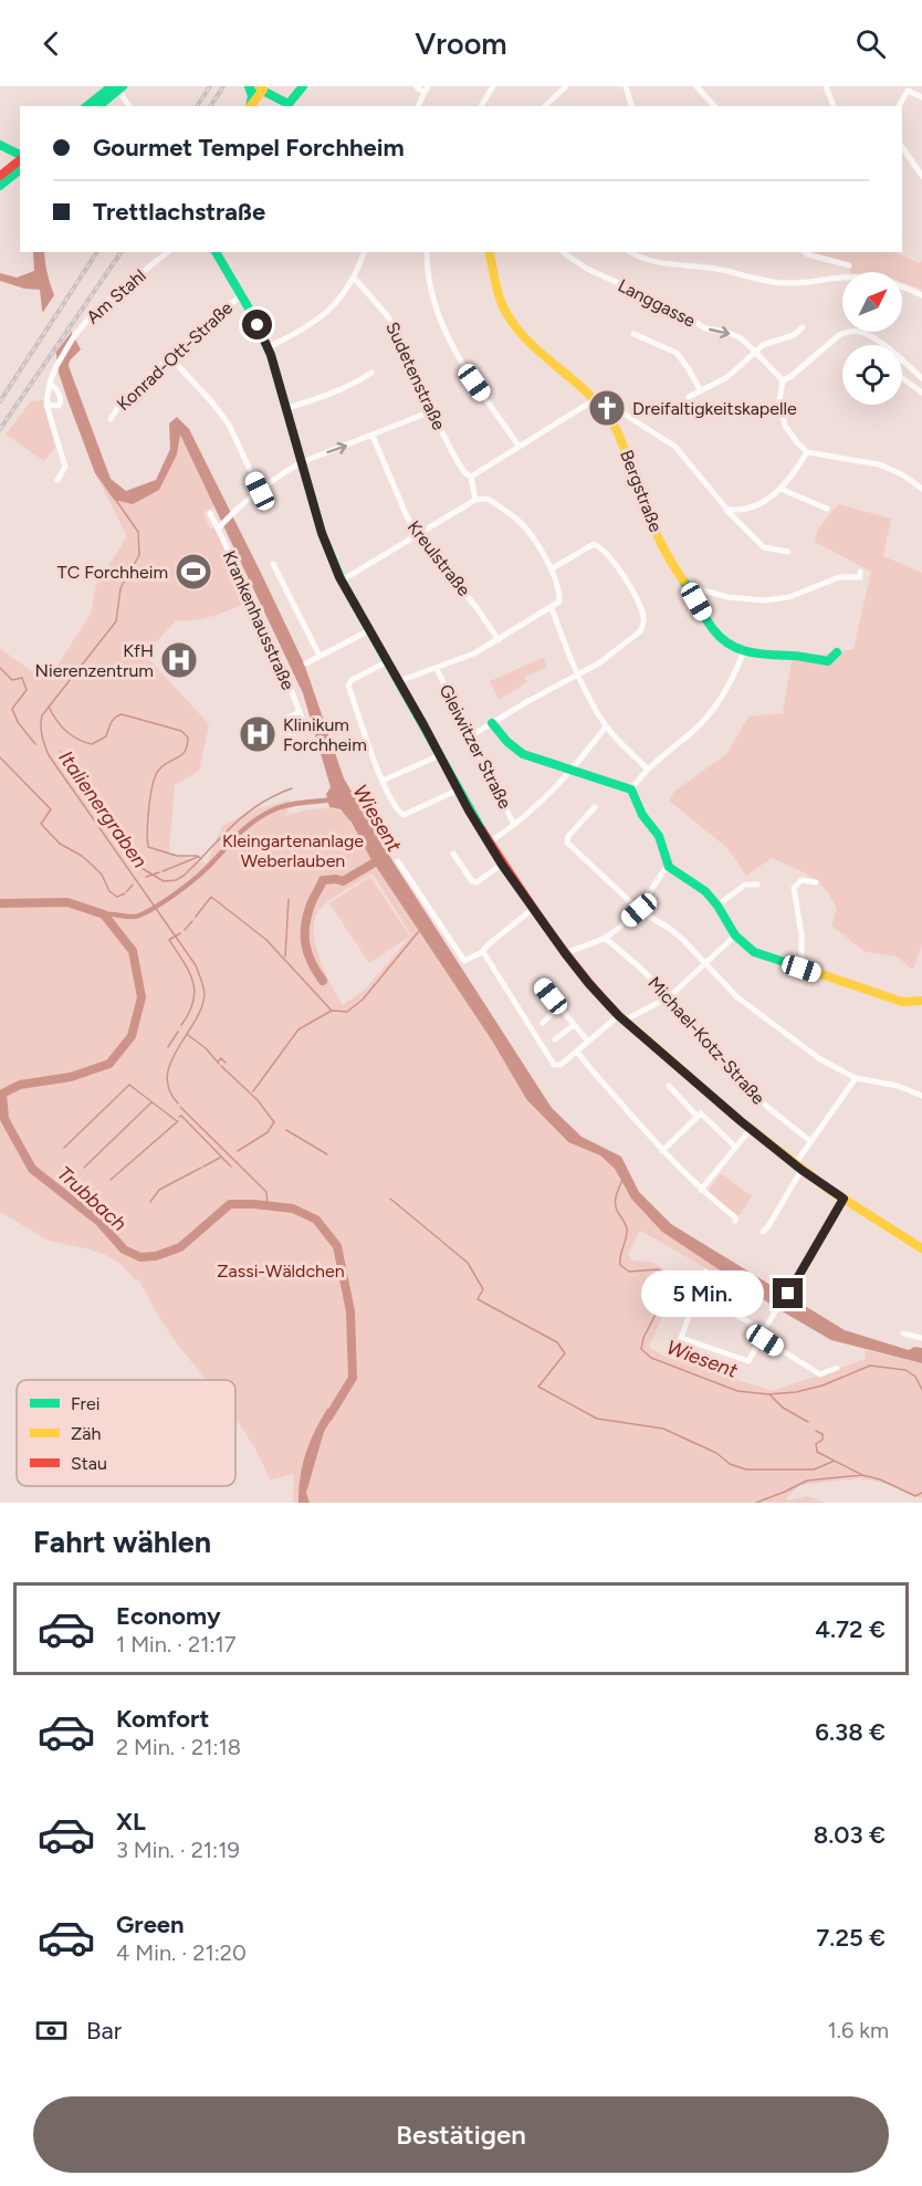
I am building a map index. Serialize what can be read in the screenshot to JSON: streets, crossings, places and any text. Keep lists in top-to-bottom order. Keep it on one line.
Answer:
{"streets":{"main road":["Bergstraße"],"street":["Am Stahl","Langgasse","Konrad-Ott-Straße","Sudetenstraße","Kreulstraße","Krankenhausstraße","Gleiwitzer Straße","Michael-Kotz-Straße"]},"crossings":[["Sudetenstraße","Krankenhausstraße"],["Kreulstraße","Krankenhausstraße"],["Gleiwitzer Straße","Michael-Kotz-Straße"]],"water":["Italienergraben","Wiesent","Trubbach"],"parks":["Kleingartenanlage Weberlauben","Zassi-Wäldchen"],"places":{"church":["Dreifaltigkeitskapelle"],"sports":["TC Forchheim"],"hospital":["KfH Nierenzentrum","Klinikum Forchheim"]},"legend":["Frei","Zäh","Stau"],"north":"top right","page":{"header":"Vroom","banner":["Gourmet Tempel Forchheim","Trettlachstraße"],"bubble":"5 Min.","heading":"Fahrt wählen","list":[{"name":"Economy","note":"1 Min. · 21:17","value":"4.72 €"},{"name":"Komfort","note":"2 Min. · 21:18","value":"6.38 €"},{"name":"XL","note":"3 Min. · 21:19","value":"8.03 €"},{"name":"Green","note":"4 Min. · 21:20","value":"7.25 €"}],"pay":["Bar","1.6 km"],"buttons":"Bestätigen"}}
